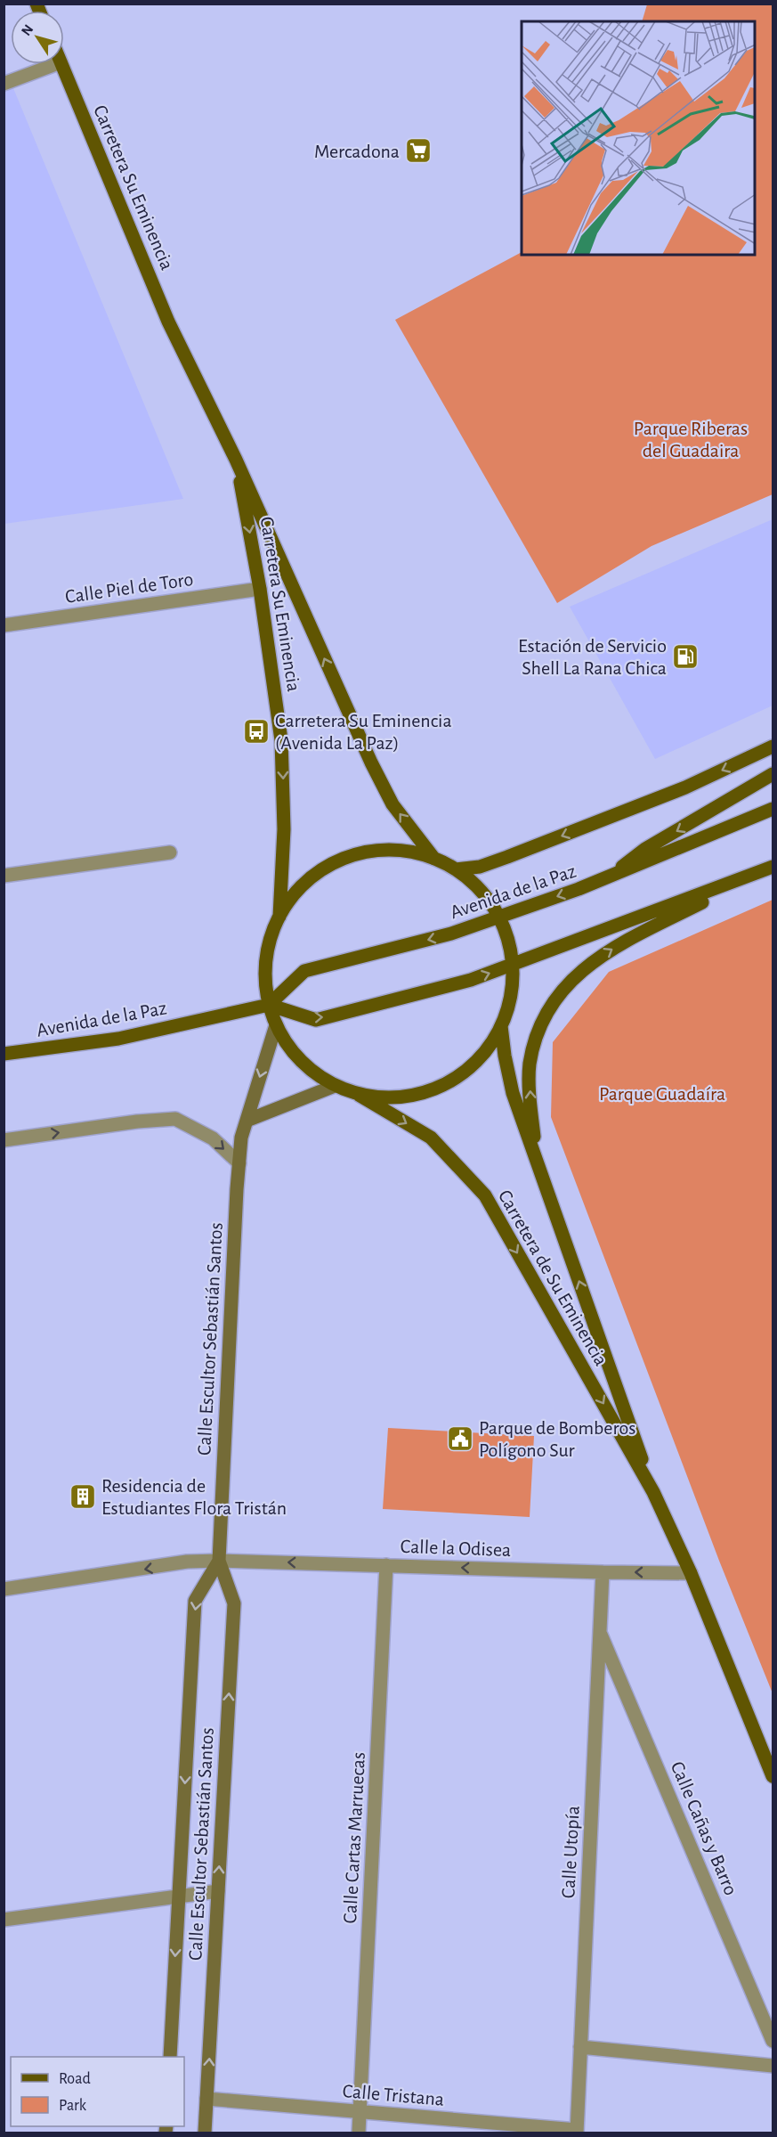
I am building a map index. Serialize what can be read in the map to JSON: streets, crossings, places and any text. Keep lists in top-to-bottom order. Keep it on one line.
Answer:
{"streets":{"main road":["Carretera Su Eminencia","Avenida de la Paz","Carretera de Su Eminencia"],"street":["Calle Piel de Toro","Calle Escultor Sebastián Santos","Calle la Odisea","Calle Cañas y Barro","Calle Cartas Marruecas","Calle Utopía","Calle Tristana"]},"crossings":[["Carretera Su Eminencia","Calle Piel de Toro"],["Carretera de Su Eminencia","Calle la Odisea"],["Calle Escultor Sebastián Santos","Calle la Odisea"],["Calle Escultor Sebastián Santos","Calle Tristana"],["Calle la Odisea","Calle Cartas Marruecas"],["Calle la Odisea","Calle Utopía"],["Calle Cañas y Barro","Calle Utopía"],["Calle Cartas Marruecas","Calle Tristana"],["Calle Utopía","Calle Tristana"]],"one_way":["Calle la Odisea"],"parks":["Parque Riberas del Guadaira","Parque Guadaíra"],"places":{"supermarket":["Mercadona"],"fuel station":["Estación de Servicio Shell La Rana Chica"],"bus stop":["Carretera Su Eminencia (Avenida La Paz)"],"public building":["Parque de Bomberos Polígono Sur"],"building":["Residencia de Estudiantes Flora Tristán"]},"legend":["Road","Park"],"north":"top left"}
